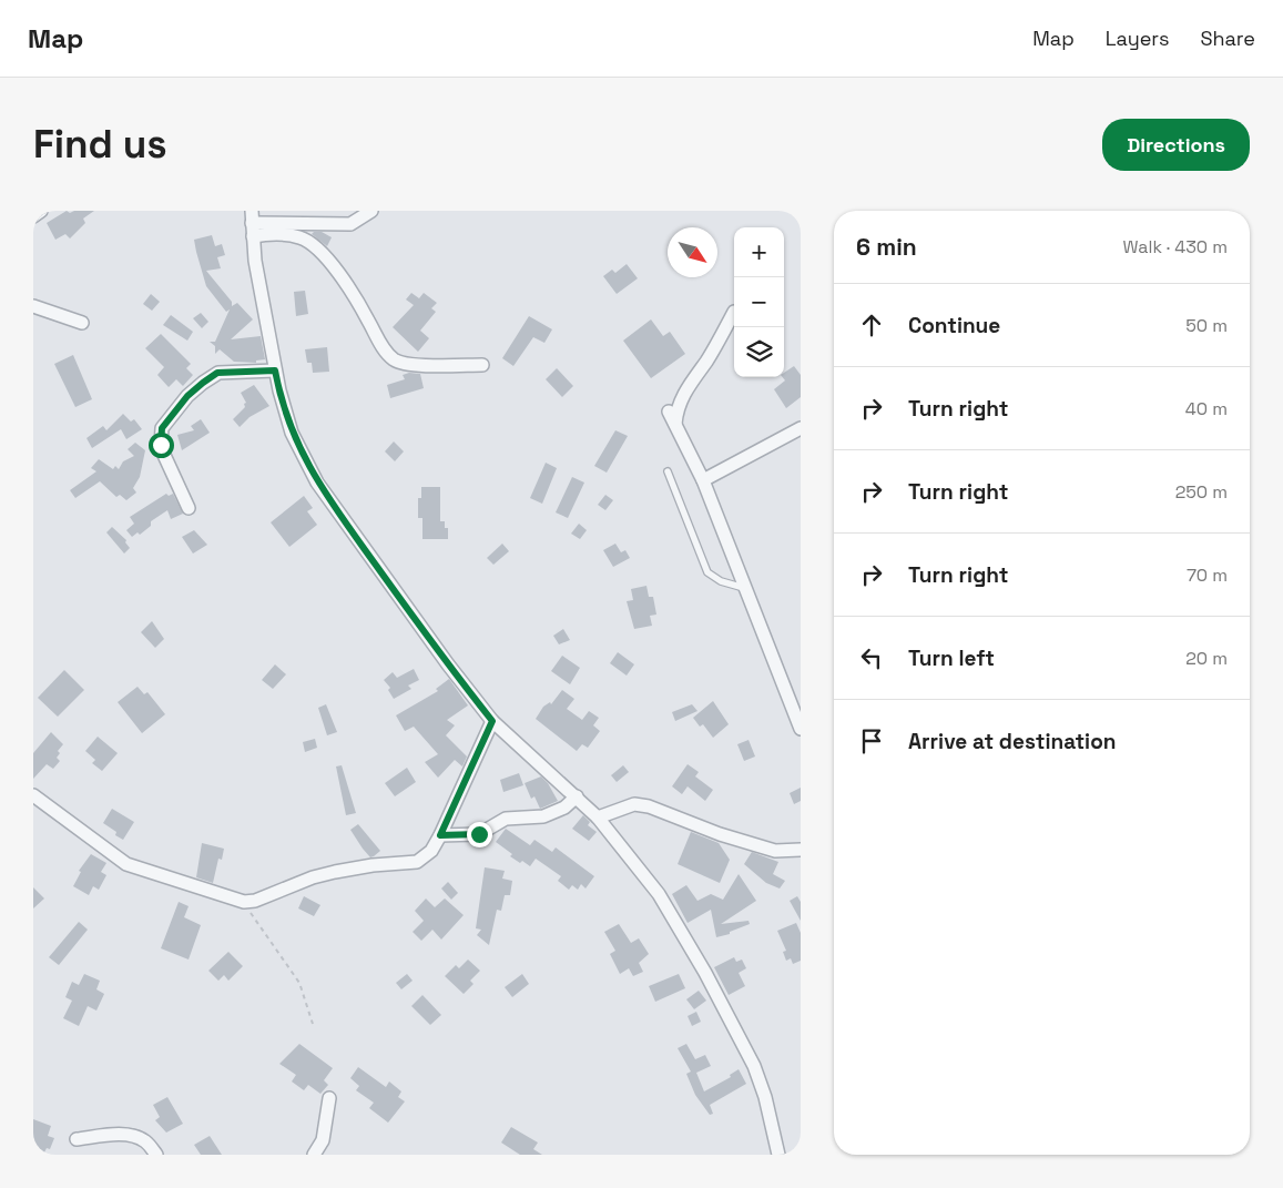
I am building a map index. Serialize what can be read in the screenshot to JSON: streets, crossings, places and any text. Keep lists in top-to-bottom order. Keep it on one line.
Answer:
{"north":"bottom right","page":{"header":"Map","nav":["Map","Layers","Share"],"buttons":"Directions","title":"Find us","heading":["6 min","Walk · 430 m"],"map_buttons":["+","−"],"list":[["Continue","50 m"],["Turn right","40 m"],["Turn right","250 m"],["Turn right","70 m"],["Turn left","20 m"],"Arrive at destination"]}}
